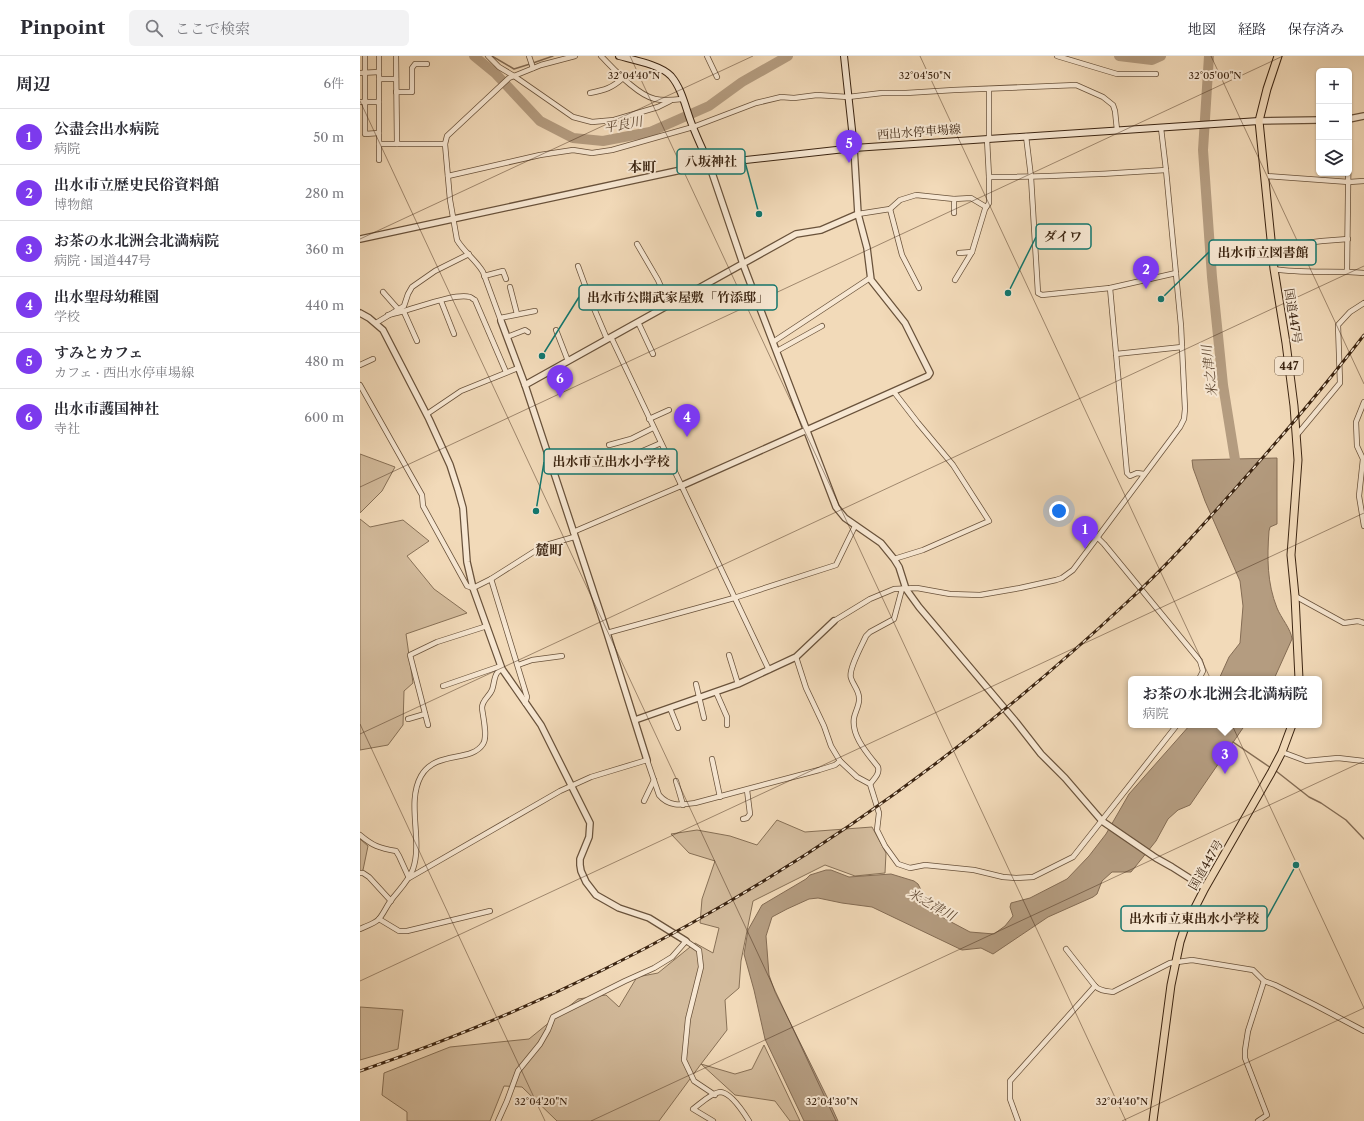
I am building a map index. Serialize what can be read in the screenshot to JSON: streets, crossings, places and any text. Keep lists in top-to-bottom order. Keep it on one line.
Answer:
{"streets":{"highway":["国道447号","447"],"main road":["西出水停車場線"]},"crossings":[["西出水停車場線","国道447号"]],"districts":["本町","麓町"],"water":["平良川","米之津川"],"places":["八坂神社","ダイワ","出水市立図書館","出水市公開武家屋敷「竹添邸」","出水市立出水小学校","出水市立東出水小学校"],"page":{"header":"Pinpoint","search":"ここで検索","nav":["地図","経路","保存済み"],"heading":["周辺","6件"],"map_buttons":["+","−"],"list":[{"mark":"1","name":"公盡会出水病院","note":"病院","value":"50 m"},{"mark":"2","name":"出水市立歴史民俗資料館","note":"博物館","value":"280 m"},{"mark":"3","name":"お茶の水北洲会北満病院","note":"病院 · 国道447号","value":"360 m"},{"mark":"4","name":"出水聖母幼稚園","note":"学校","value":"440 m"},{"mark":"5","name":"すみとカフェ","note":"カフェ · 西出水停車場線","value":"480 m"},{"mark":"6","name":"出水市護国神社","note":"寺社","value":"600 m"}],"pins":["5","2","6","4","1","3"],"popup":["お茶の水北洲会北満病院","病院"]},"coordinates":["32°04'40\"N","32°04'50\"N","32°05'00\"N","32°04'20\"N","32°04'30\"N"]}
